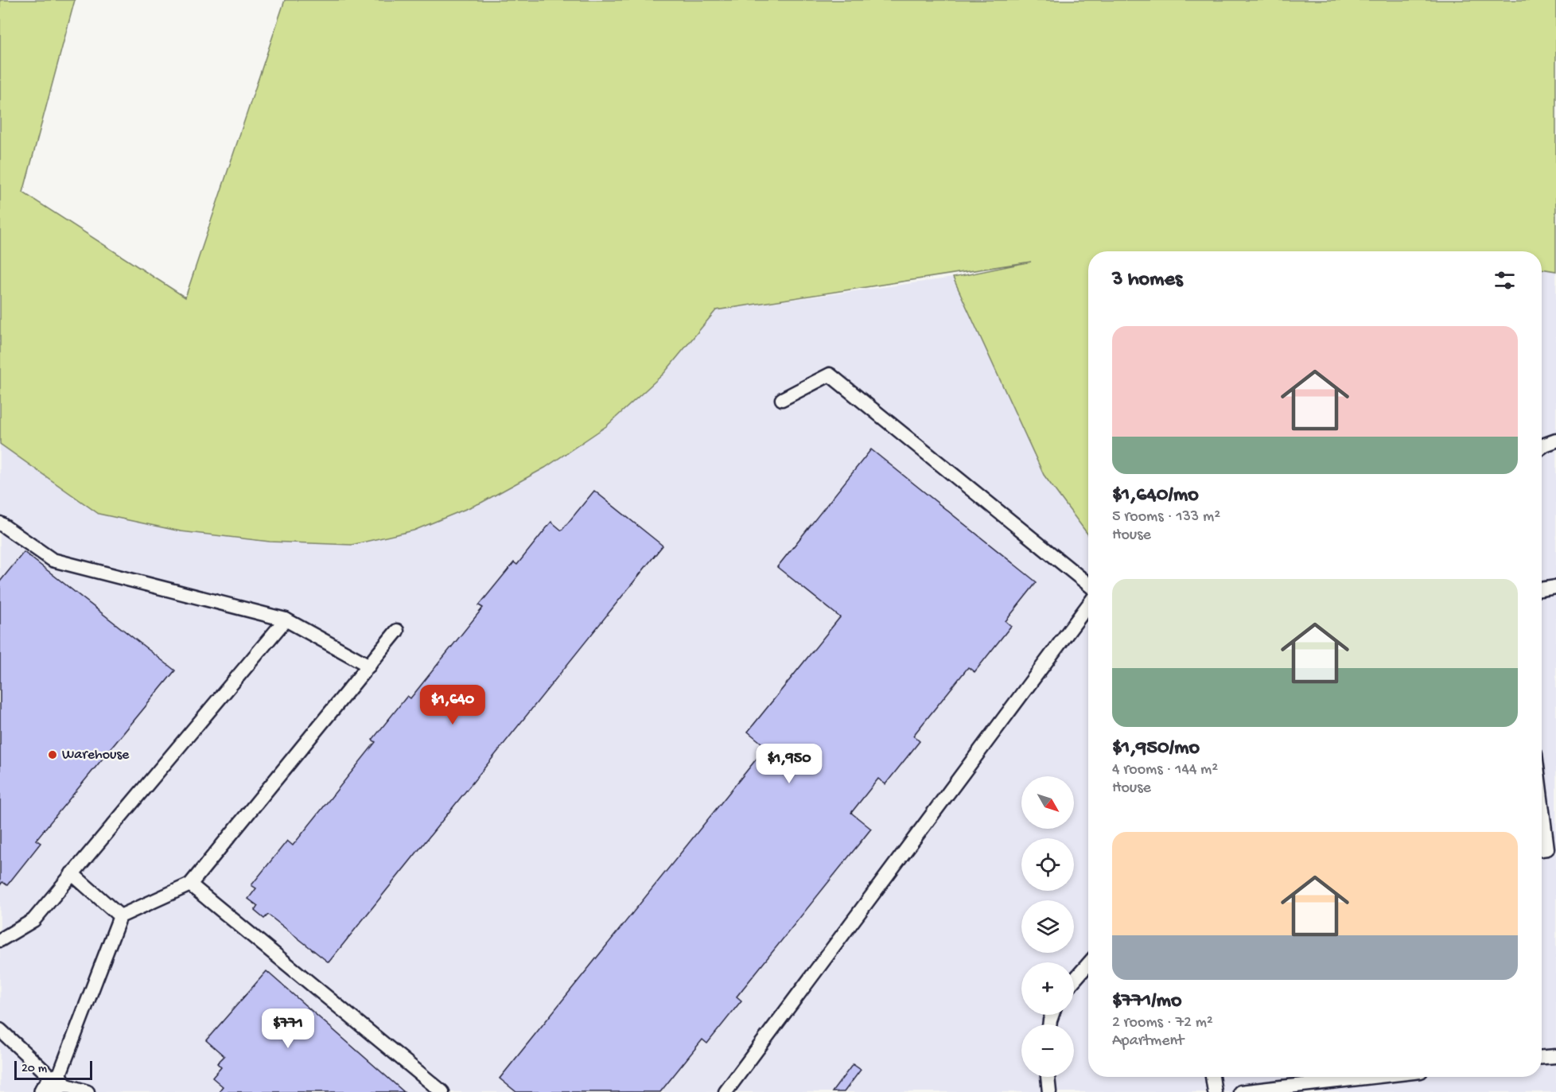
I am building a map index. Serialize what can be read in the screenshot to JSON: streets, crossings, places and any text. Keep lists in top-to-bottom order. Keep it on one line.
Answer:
{"places":["Warehouse"],"scale_bar":"20 m","north":"bottom right","page":{"heading":"3 homes","list":[{"name":"$1,640/mo","note":"5 rooms · 133 m² · House"},{"name":"$1,950/mo","note":"4 rooms · 144 m² · House"},{"name":"$771/mo","note":"2 rooms · 72 m² · Apartment"}],"price":["$1,640","$1,950","$771"],"map_buttons":["+","−"],"scale":"20 m"}}
